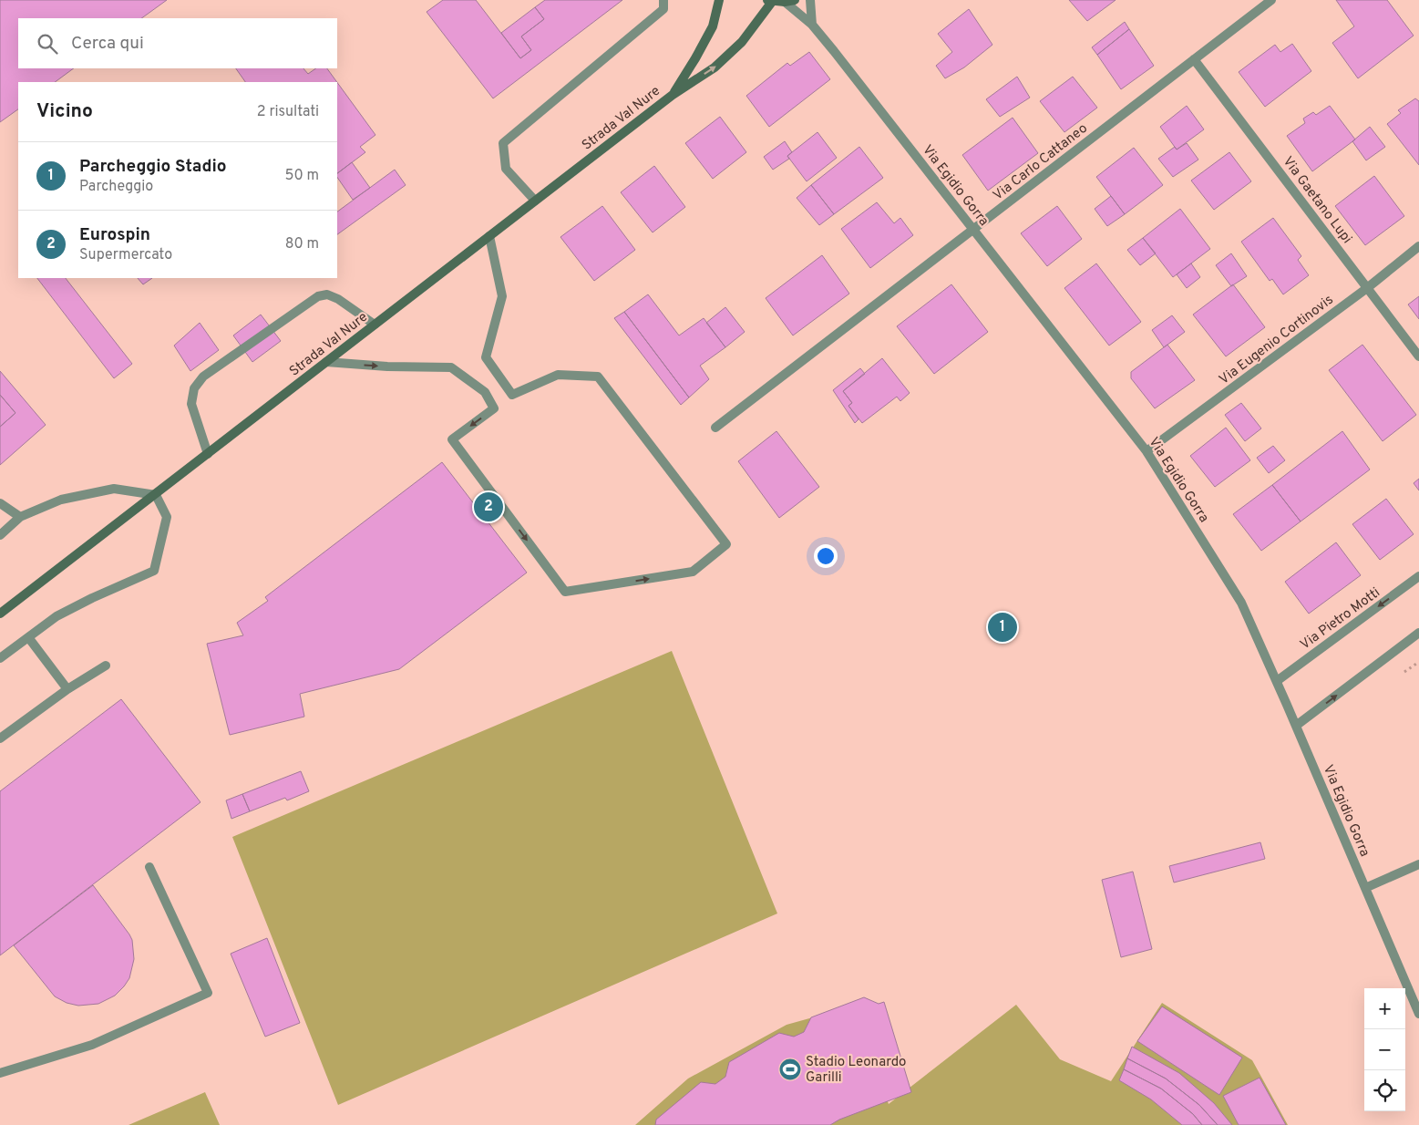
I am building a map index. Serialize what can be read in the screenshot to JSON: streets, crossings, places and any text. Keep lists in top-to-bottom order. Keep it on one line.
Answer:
{"streets":{"main road":["Strada Val Nure"],"street":["Via Carlo Cattaneo","Via Egidio Gorra","Via Gaetano Lupi","Via Eugenio Cortinovis","Via Pietro Motti"]},"crossings":[["Via Carlo Cattaneo","Via Egidio Gorra"],["Via Carlo Cattaneo","Via Gaetano Lupi"],["Via Egidio Gorra","Via Eugenio Cortinovis"],["Via Egidio Gorra","Via Pietro Motti"],["Via Gaetano Lupi","Via Eugenio Cortinovis"]],"places":{"sports":["Stadio Leonardo Garilli"]},"page":{"search":"Cerca qui","heading":["Vicino","2 risultati"],"list":[{"mark":"1","name":"Parcheggio Stadio","note":"Parcheggio","value":"50 m"},{"mark":"2","name":"Eurospin","note":"Supermercato","value":"80 m"}],"pins":["2","1"],"map_buttons":["+","−"]}}
